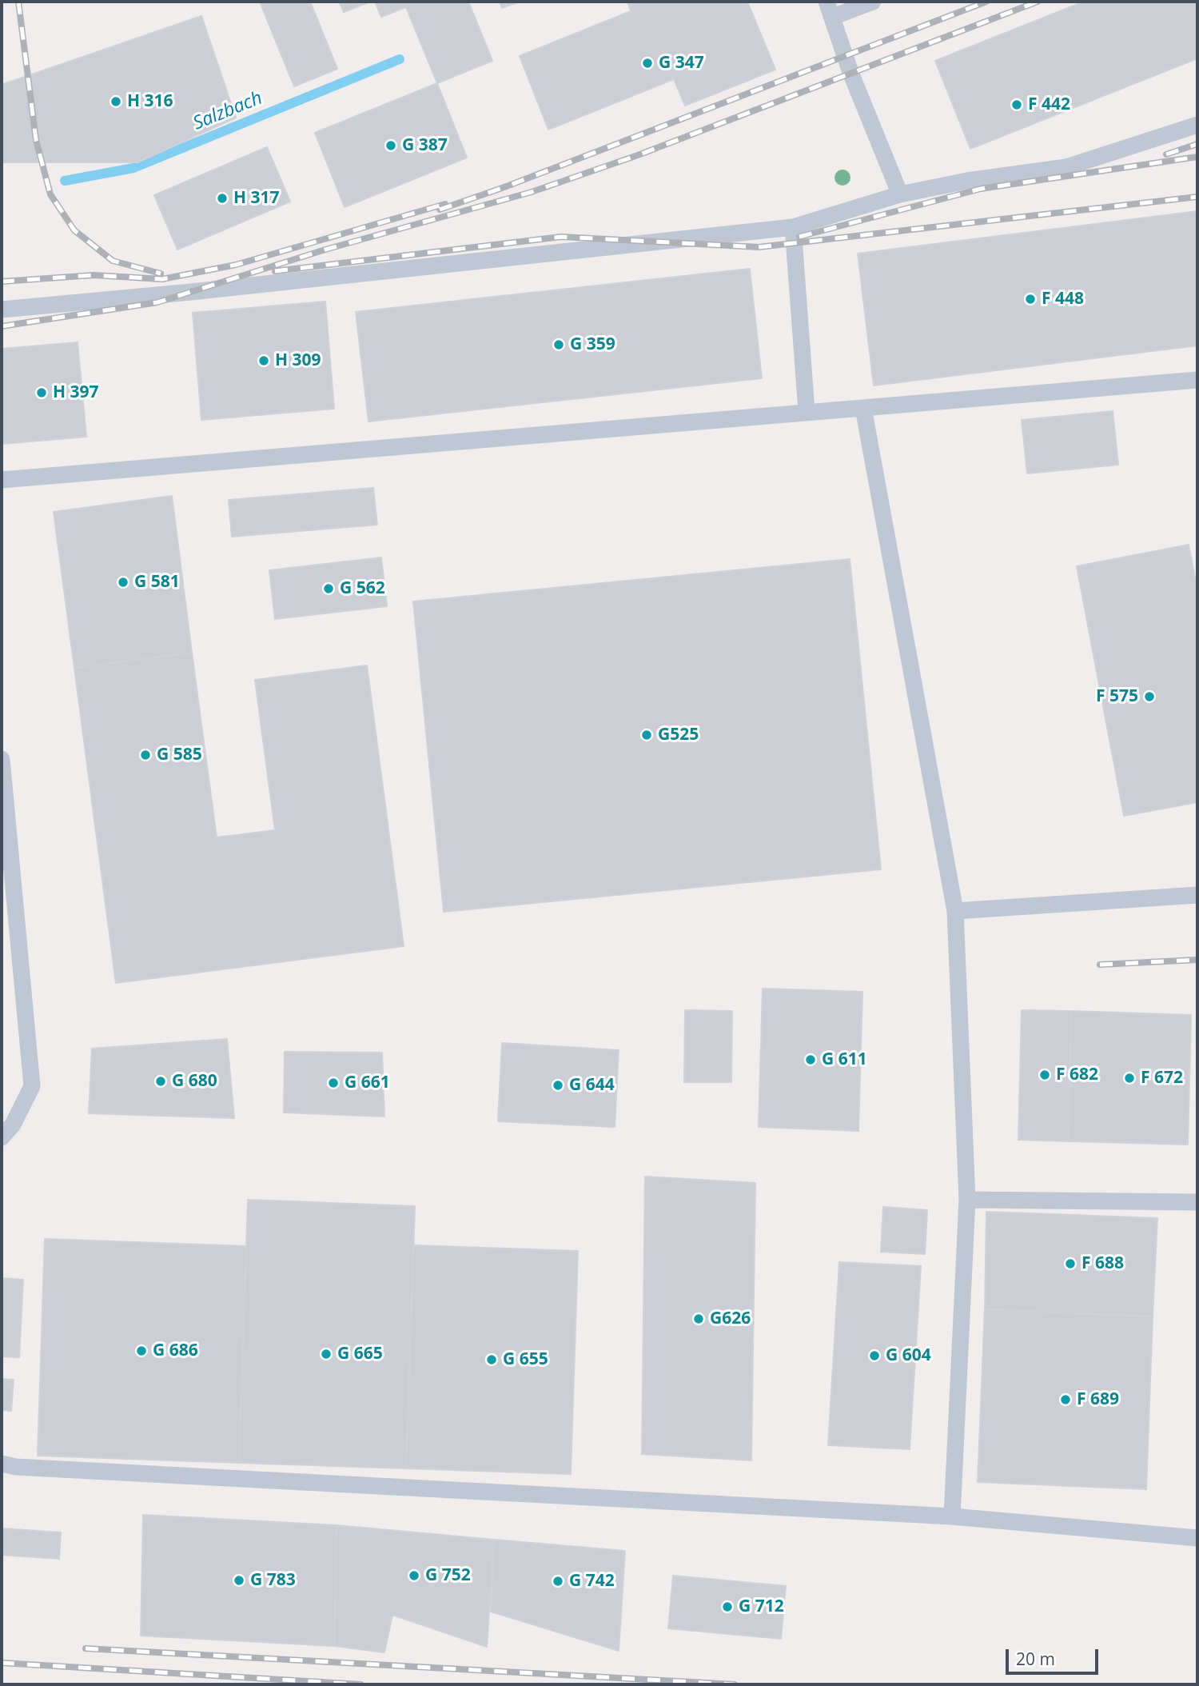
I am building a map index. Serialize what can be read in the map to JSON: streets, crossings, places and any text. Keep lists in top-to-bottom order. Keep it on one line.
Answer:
{"water":["Salzbach"],"places":["G 347","H 316","F 442","G 387","H 317","F 448","G 359","H 309","H 397","G 581","G 562","F 575","G525","G 585","G 611","F 682","F 672","G 680","G 661","G 644","F 688","G626","G 686","G 665","G 604","G 655","F 689","G 752","G 783","G 742","G 712"],"scale_bar":"20 m"}
